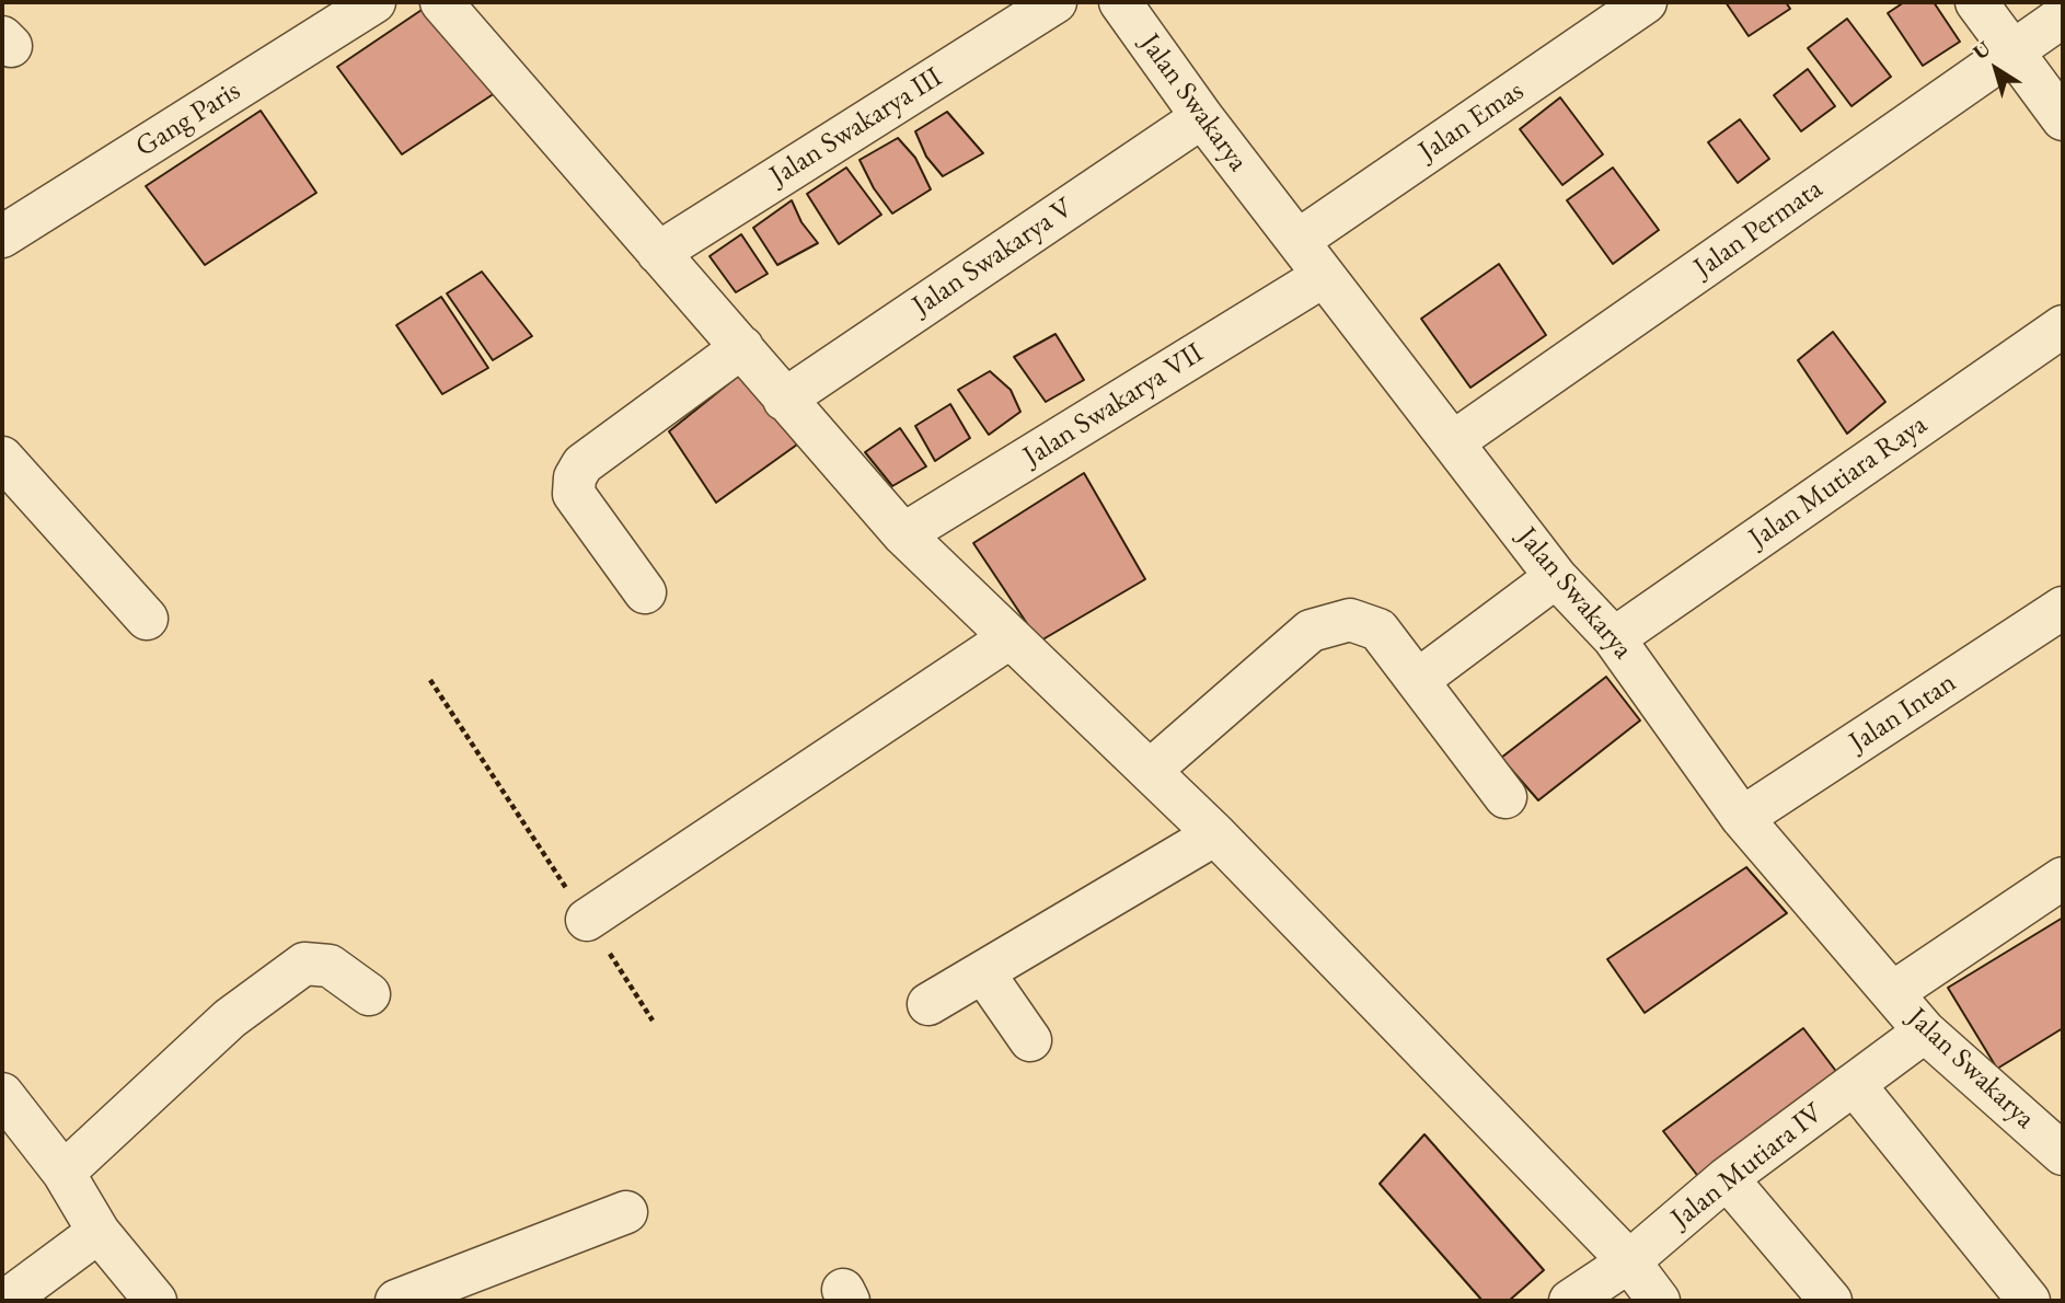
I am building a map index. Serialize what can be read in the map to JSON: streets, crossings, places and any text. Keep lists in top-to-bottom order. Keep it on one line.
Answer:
{"streets":{"street":["Jalan Swakarya","Gang Paris","Jalan Emas","Jalan Swakarya III","Jalan Permata","Jalan Swakarya V","Jalan Swakarya VII","Jalan Mutiara Raya","Jalan Intan","Jalan Mutiara IV"]},"crossings":[["Jalan Swakarya","Jalan Emas"],["Jalan Swakarya","Jalan Permata"],["Jalan Swakarya","Jalan Swakarya V"],["Jalan Swakarya","Jalan Swakarya VII"],["Jalan Swakarya","Jalan Mutiara Raya"],["Jalan Swakarya","Jalan Intan"],["Jalan Swakarya","Jalan Mutiara IV"]],"north":"top left"}
